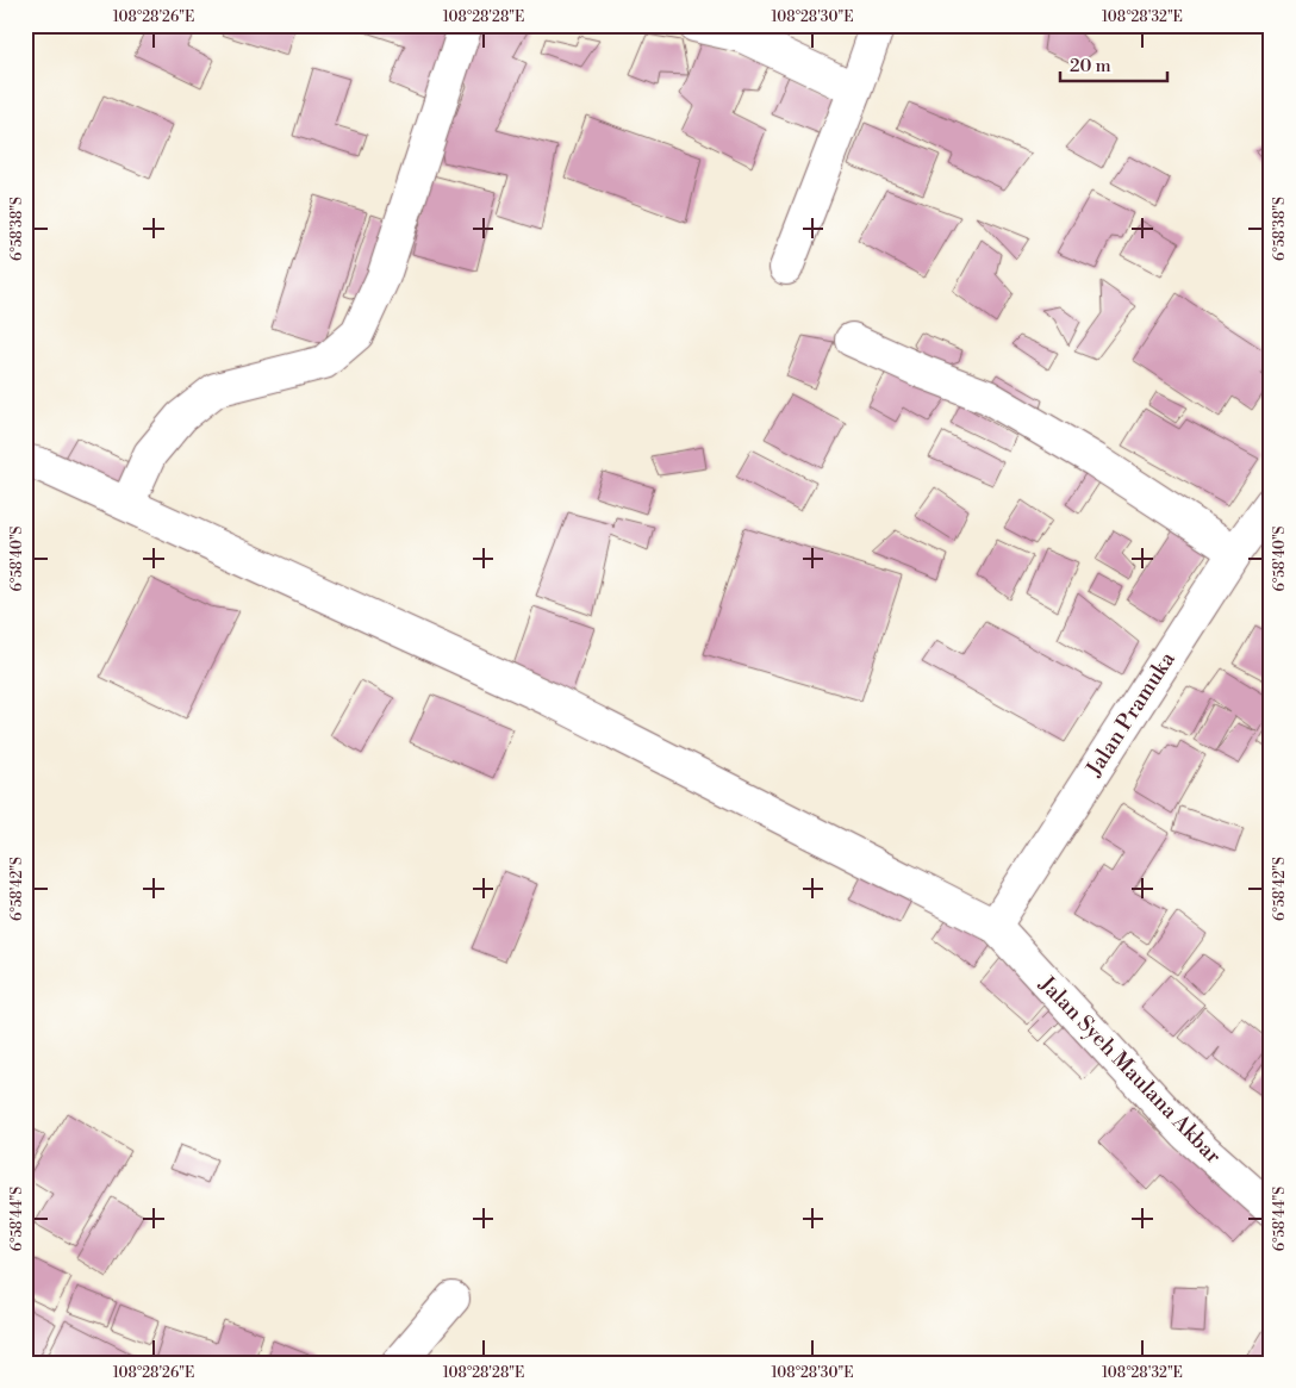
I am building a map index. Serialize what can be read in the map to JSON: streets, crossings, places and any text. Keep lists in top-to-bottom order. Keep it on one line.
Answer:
{"streets":{"street":["Jalan Pramuka","Jalan Syeh Maulana Akbar"]},"crossings":[["Jalan Pramuka","Jalan Syeh Maulana Akbar"]],"scale_bar":"20 m","coordinates":["108°28'26\"E","108°28'28\"E","108°28'30\"E","108°28'32\"E","6°58'38\"S","6°58'40\"S","6°58'42\"S","6°58'44\"S"]}
